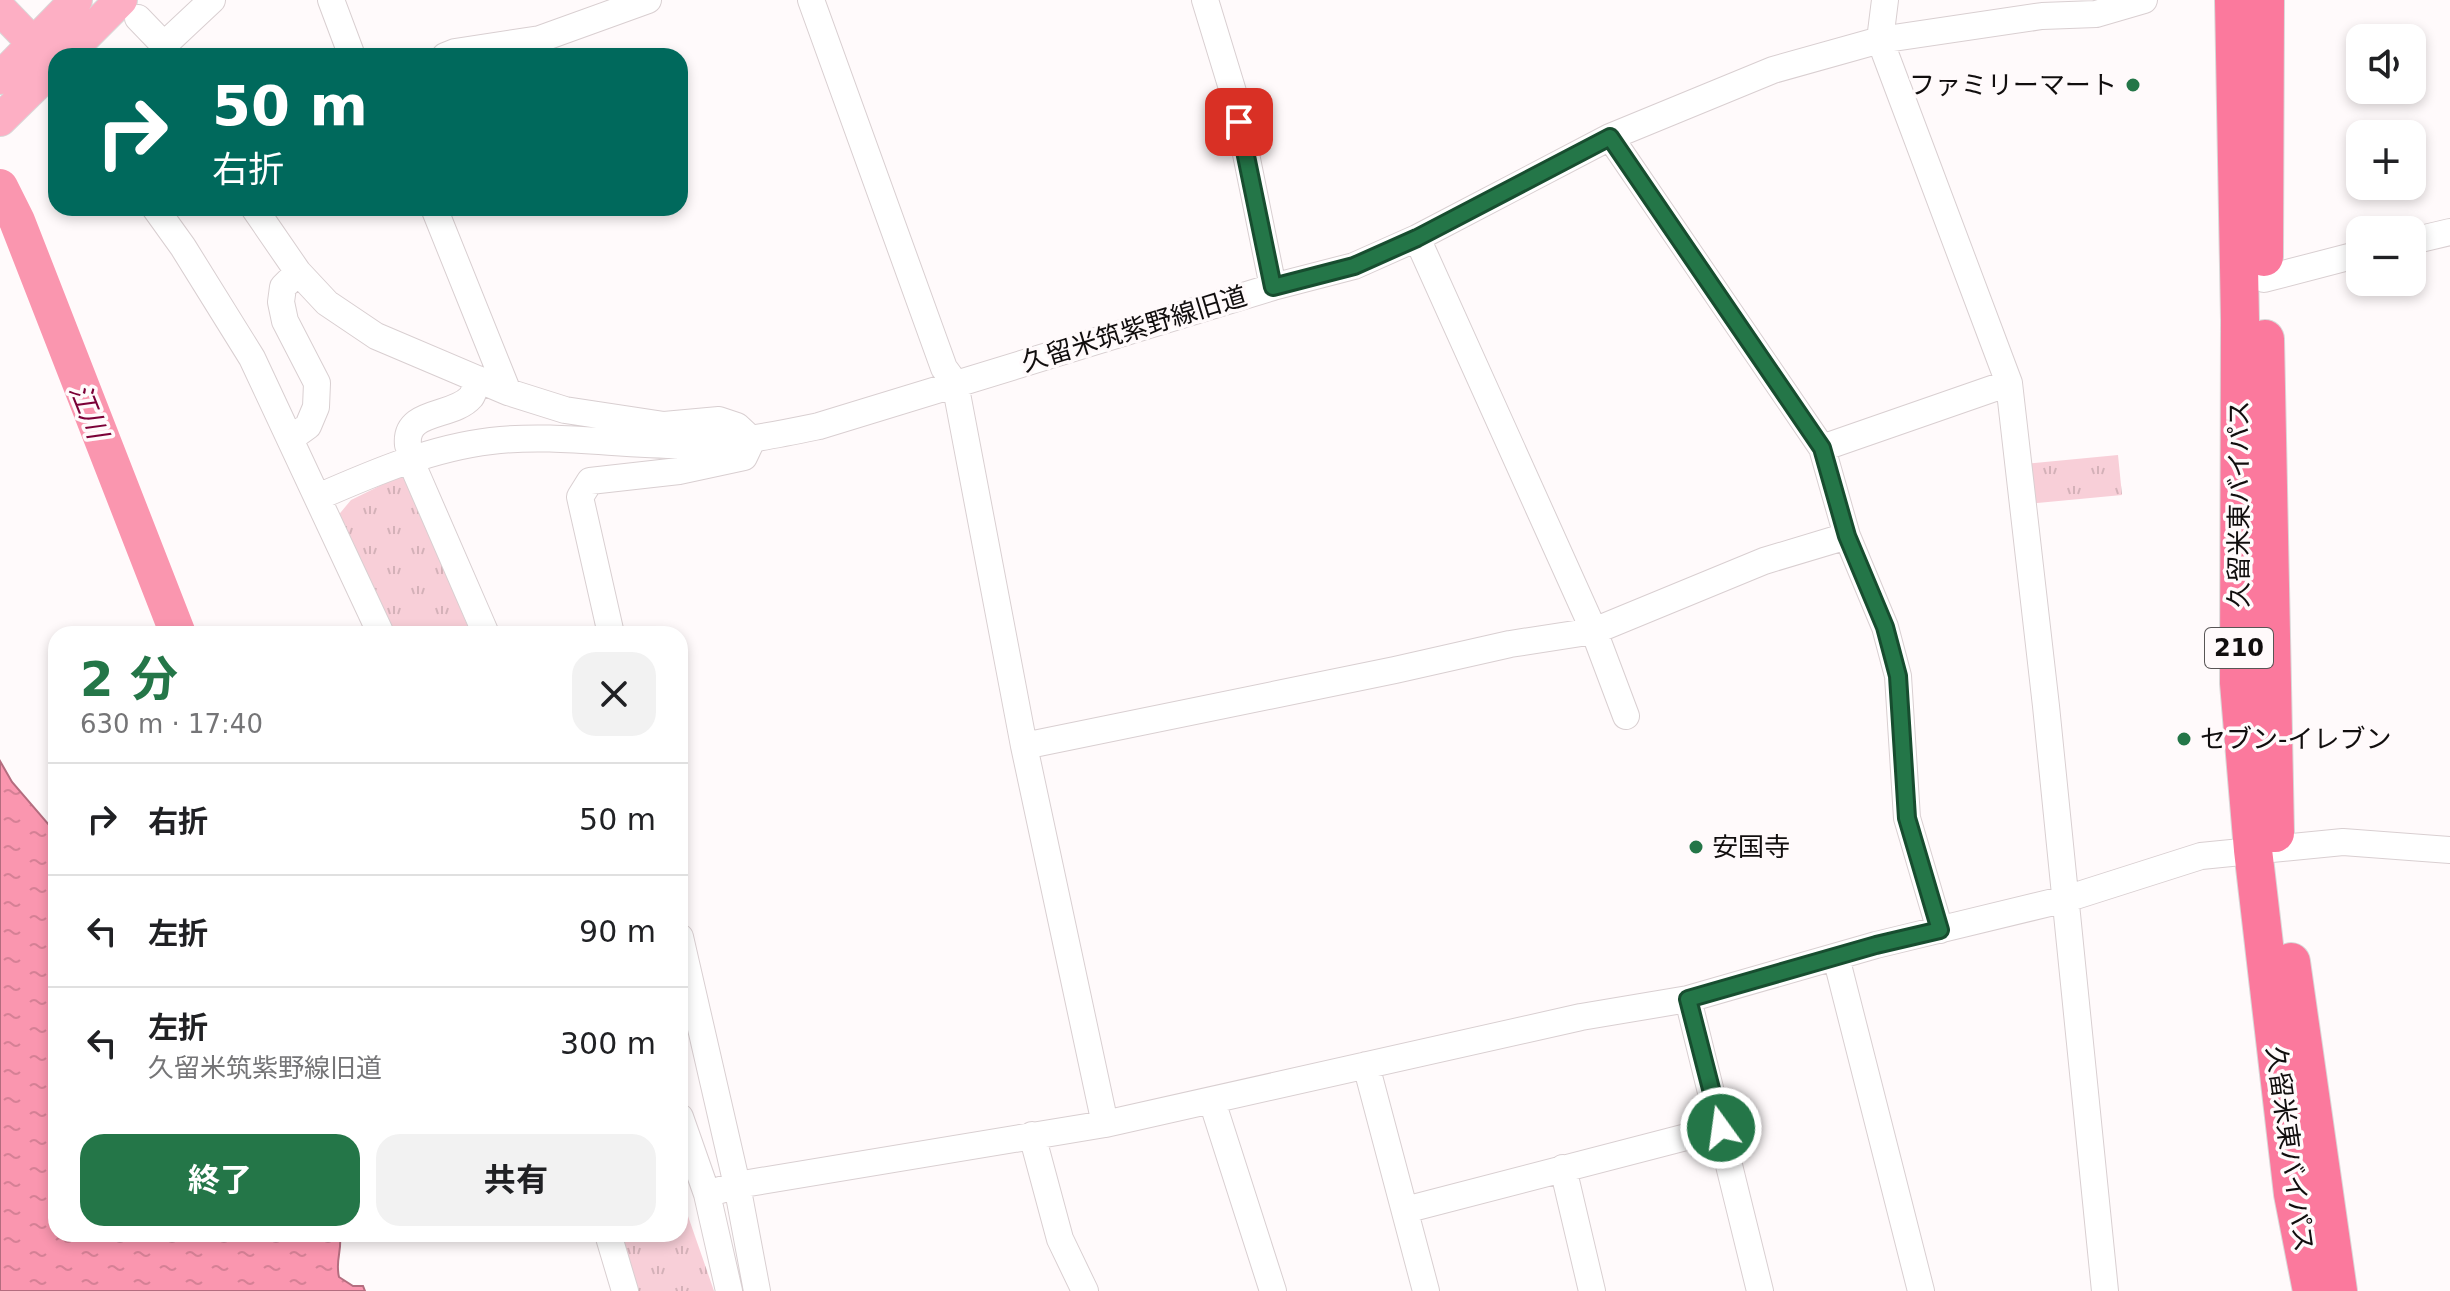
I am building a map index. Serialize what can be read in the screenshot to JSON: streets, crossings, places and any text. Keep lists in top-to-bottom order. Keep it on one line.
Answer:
{"streets":{"highway":["久留米東バイパス","210"],"street":["久留米筑紫野線旧道"]},"water":["江川"],"places":["ファミリーマート","セブン-イレブン","安国寺"],"page":{"map_buttons":["+","−"],"turn":["50 m","右折"],"heading":["2 分","630 m · 17:40"],"list":[{"name":"右折","value":"50 m"},{"name":"左折","value":"90 m"},{"name":"左折","note":"久留米筑紫野線旧道","value":"300 m"}],"buttons":["終了","共有"]}}
